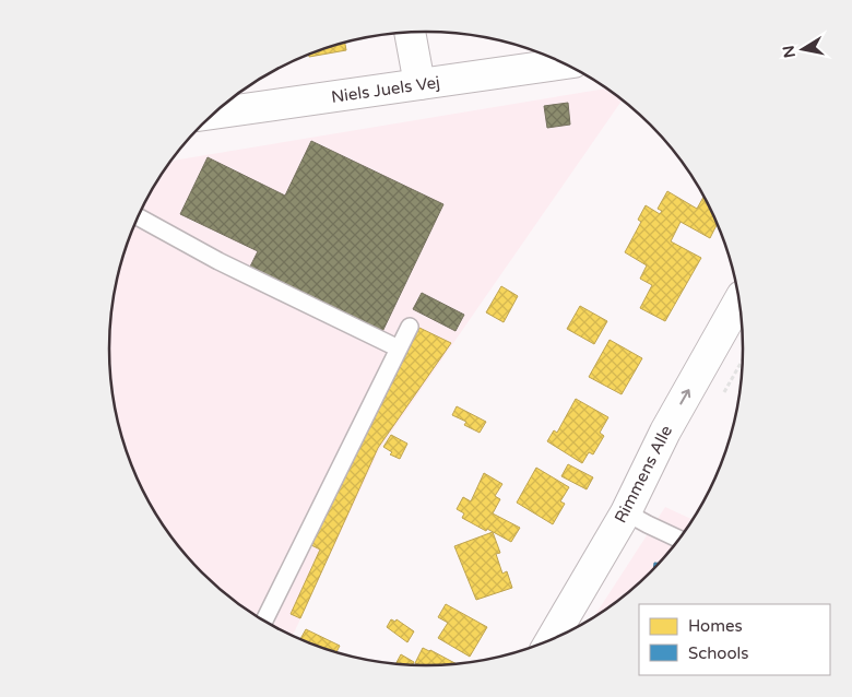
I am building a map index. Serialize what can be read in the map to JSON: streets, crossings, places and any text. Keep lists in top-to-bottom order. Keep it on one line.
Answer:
{"streets":{"street":["Niels Juels Vej","Rimmens Alle"]},"one_way":["Rimmens Alle"],"legend":["Homes","Schools"],"north":"left"}
